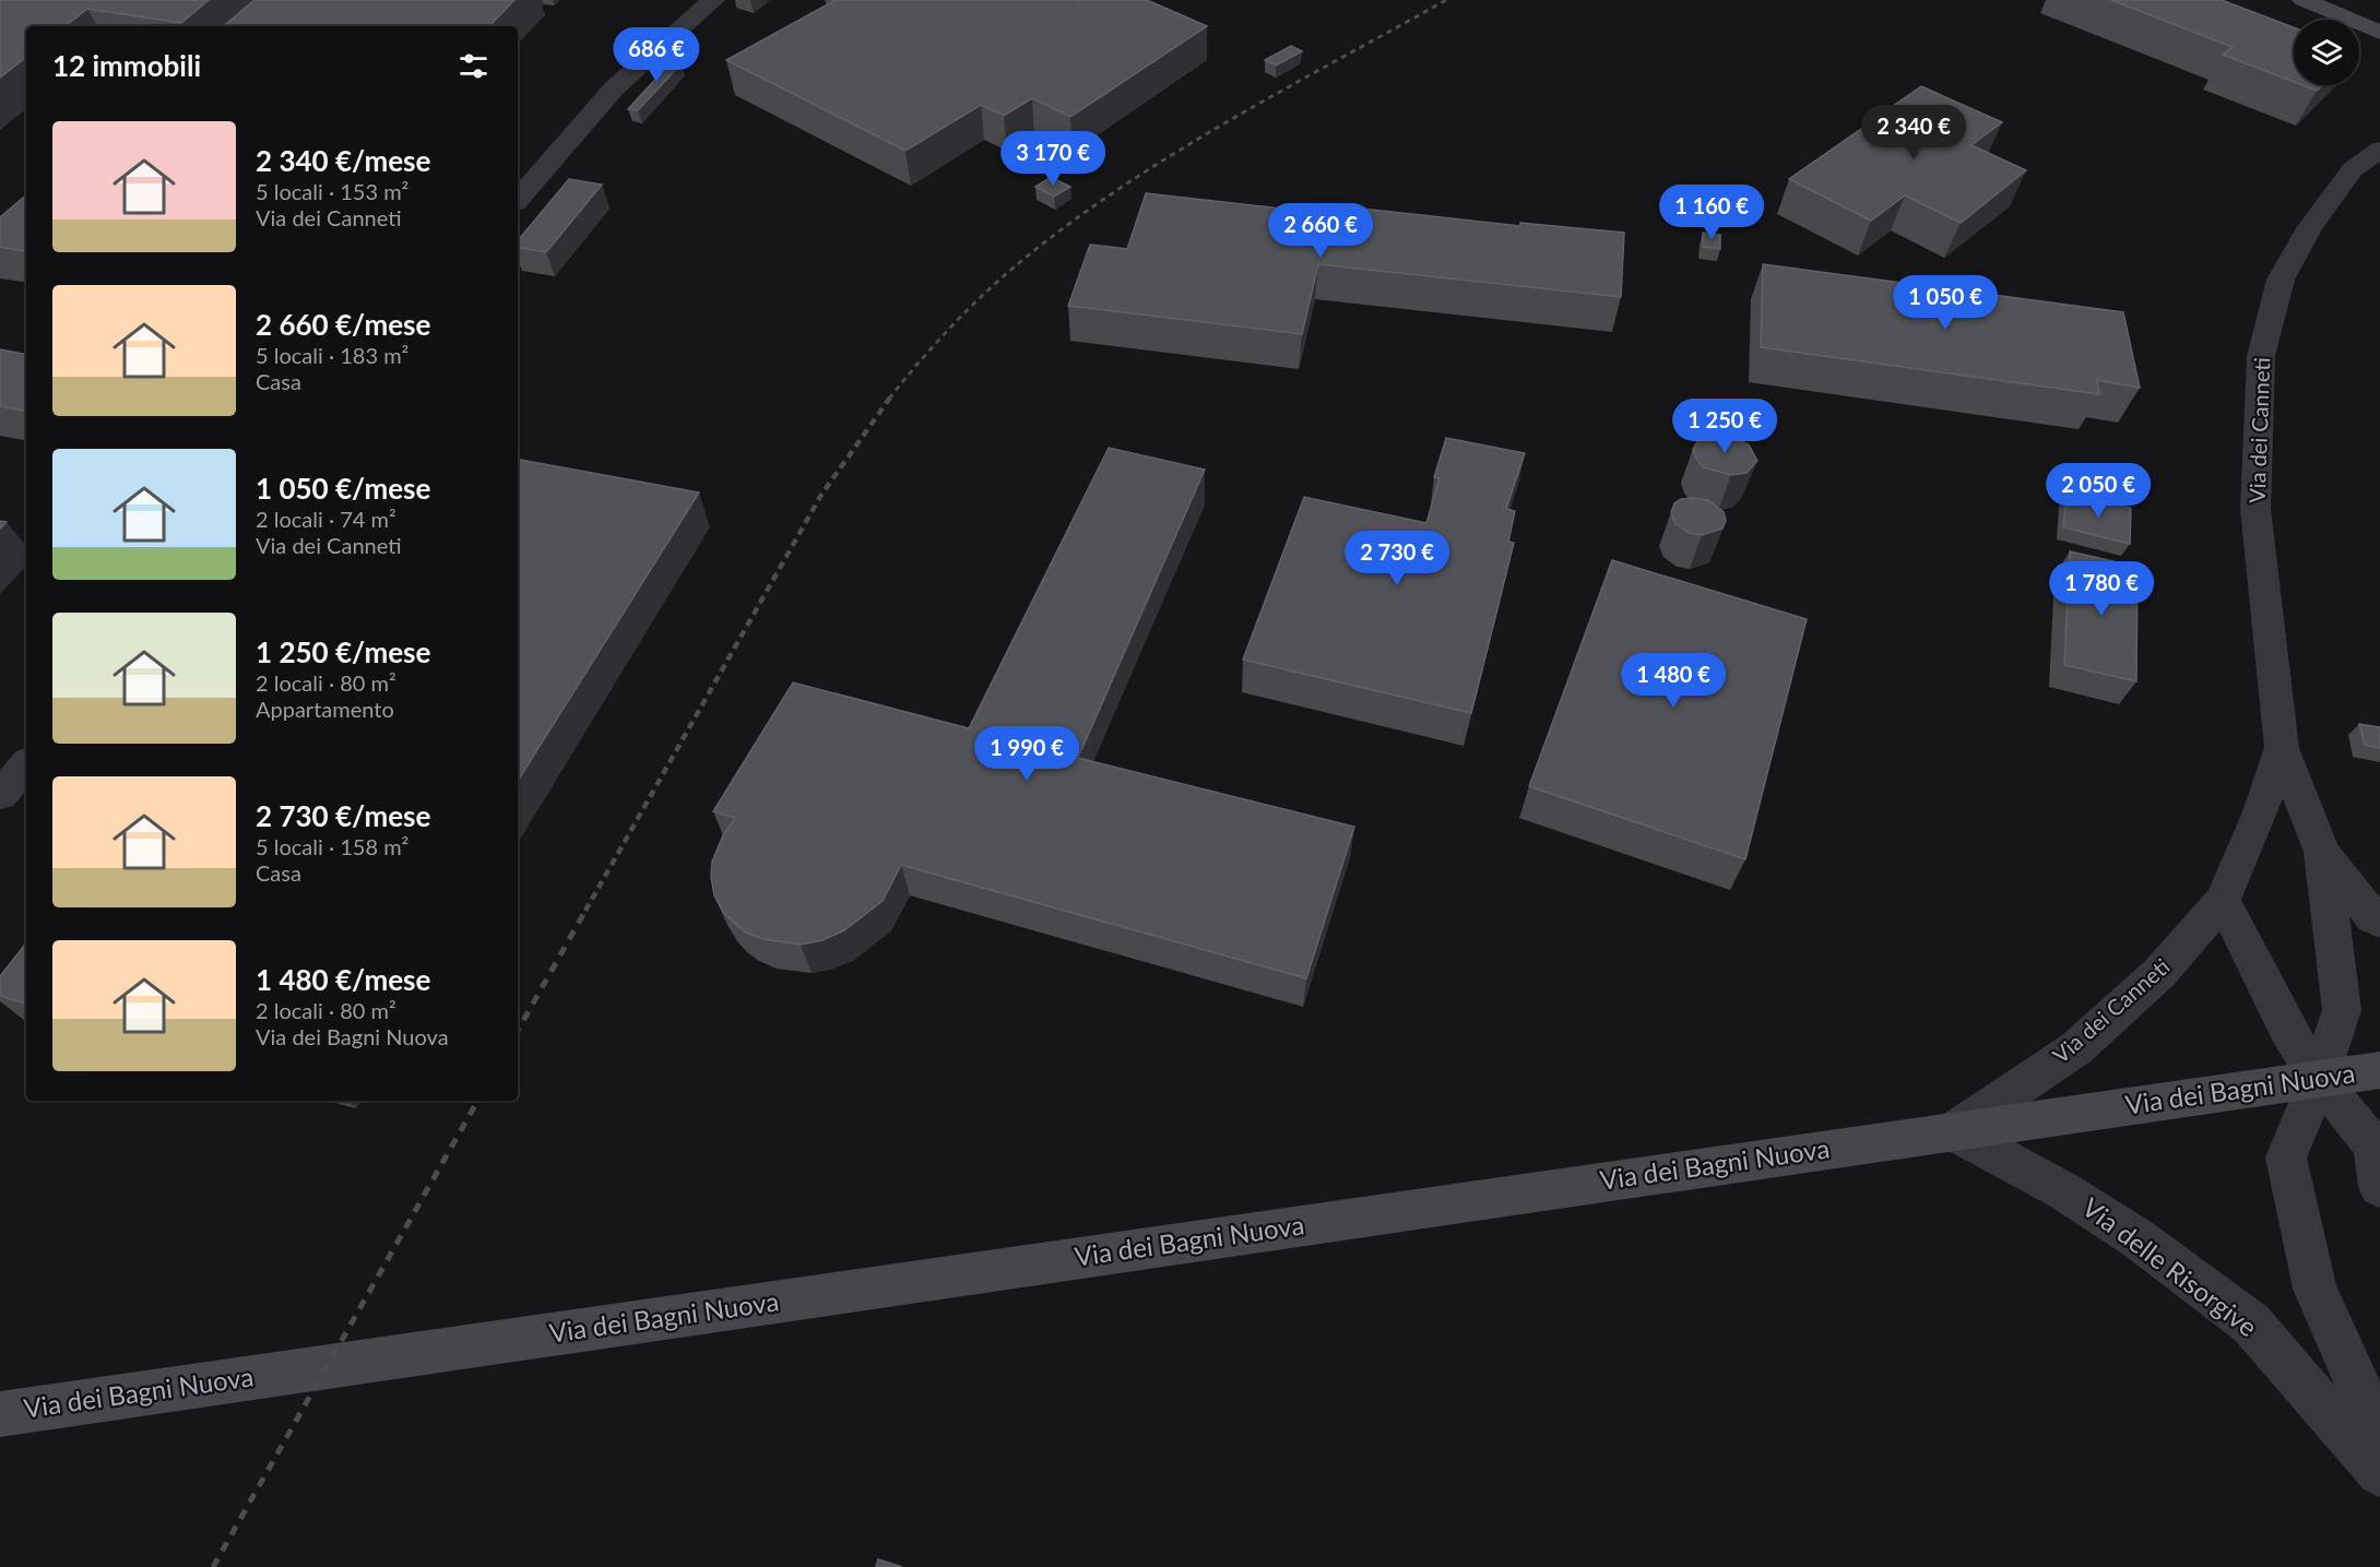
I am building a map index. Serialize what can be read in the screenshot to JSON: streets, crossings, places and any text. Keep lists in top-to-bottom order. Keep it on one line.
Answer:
{"streets":{"street":["Via dei Canneti","Via dei Bagni Nuova","Via delle Risorgive"]},"crossings":[["Via dei Canneti","Via dei Bagni Nuova"],["Via dei Canneti","Via delle Risorgive"],["Via dei Bagni Nuova","Via delle Risorgive"]],"page":{"heading":"12 immobili","price":["686 €","2 340 €","3 170 €","1 160 €","2 660 €","1 050 €","1 250 €","2 050 €","2 730 €","1 780 €","1 480 €","1 990 €"],"list":[{"name":"2 340 €/mese","note":"5 locali · 153 m² · Via dei Canneti"},{"name":"2 660 €/mese","note":"5 locali · 183 m² · Casa"},{"name":"1 050 €/mese","note":"2 locali · 74 m² · Via dei Canneti"},{"name":"1 250 €/mese","note":"2 locali · 80 m² · Appartamento"},{"name":"2 730 €/mese","note":"5 locali · 158 m² · Casa"},{"name":"1 480 €/mese","note":"2 locali · 80 m² · Via dei Bagni Nuova"}]}}
